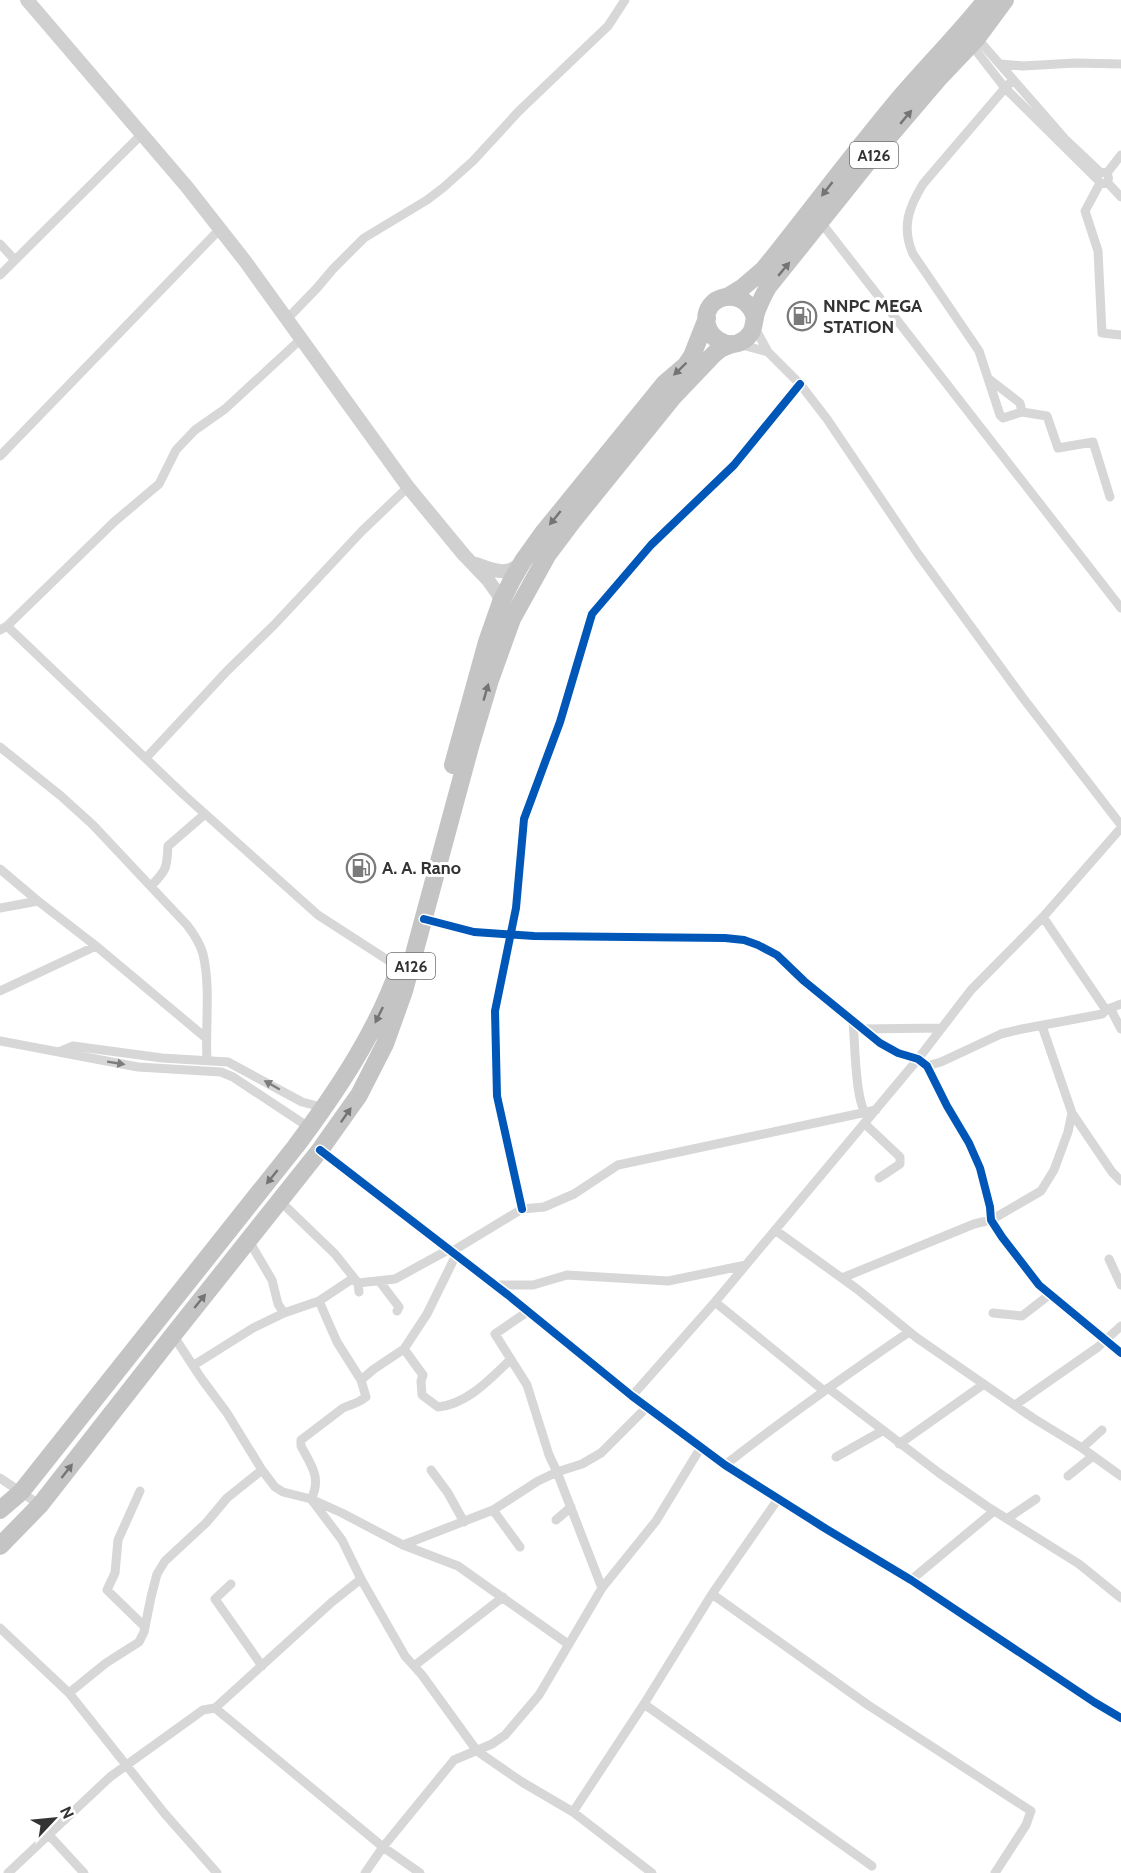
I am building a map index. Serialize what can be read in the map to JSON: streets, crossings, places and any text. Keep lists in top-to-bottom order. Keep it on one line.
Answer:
{"streets":{"highway":["A126"]},"places":{"fuel station":["NNPC MEGA STATION","A. A. Rano"]},"north":"top right"}
